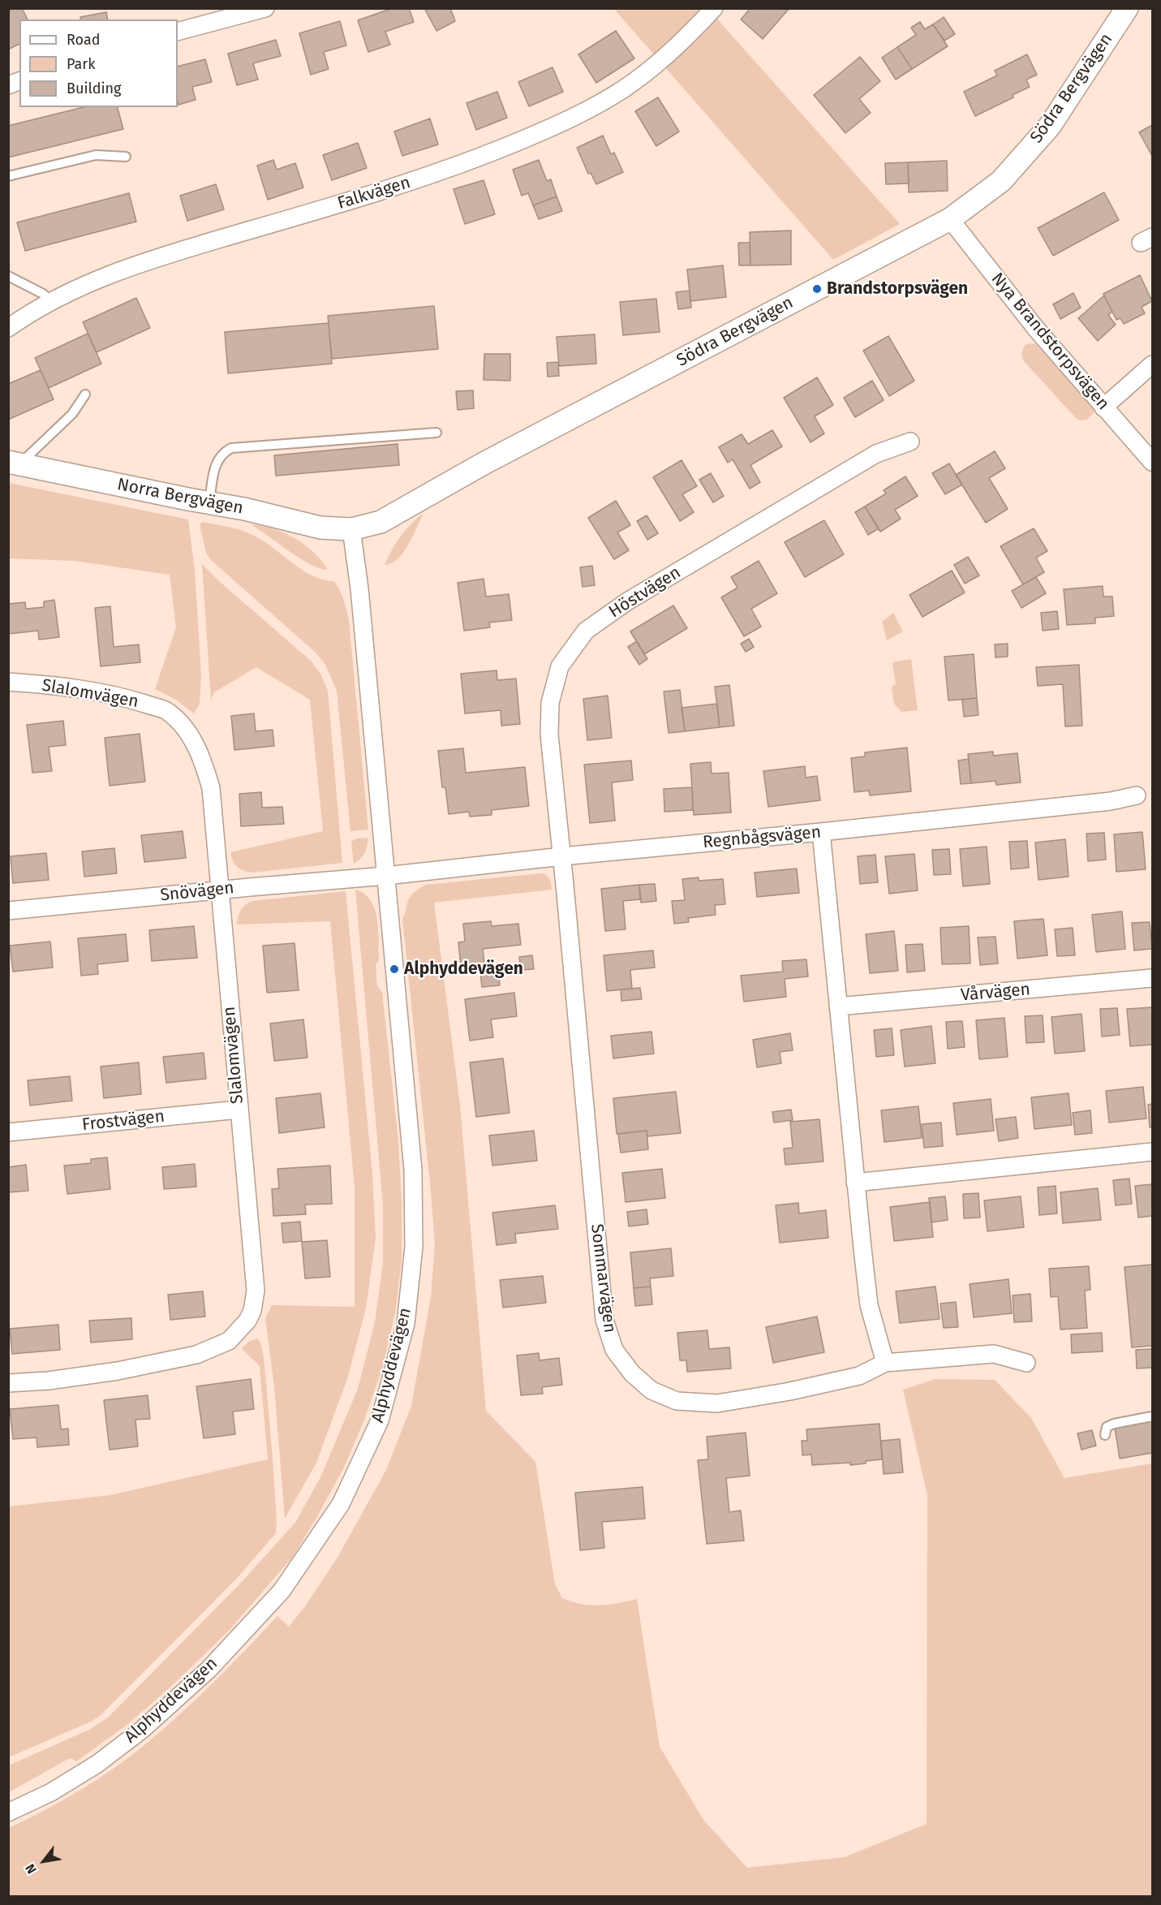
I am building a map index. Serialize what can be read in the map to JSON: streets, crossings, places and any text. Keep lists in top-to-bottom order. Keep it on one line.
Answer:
{"streets":{"street":["Södra Bergvägen","Falkvägen","Nya Brandstorpsvägen","Norra Bergvägen","Höstvägen","Slalomvägen","Regnbågsvägen","Snövägen","Vårvägen","Frostvägen","Sommarvägen","Alphyddevägen"]},"crossings":[["Södra Bergvägen","Nya Brandstorpsvägen"],["Södra Bergvägen","Norra Bergvägen"],["Södra Bergvägen","Alphyddevägen"],["Norra Bergvägen","Alphyddevägen"],["Höstvägen","Regnbågsvägen"],["Höstvägen","Sommarvägen"],["Slalomvägen","Snövägen"],["Slalomvägen","Frostvägen"],["Regnbågsvägen","Snövägen"],["Regnbågsvägen","Sommarvägen"],["Regnbågsvägen","Alphyddevägen"],["Snövägen","Alphyddevägen"]],"places":["Brandstorpsvägen","Alphyddevägen"],"legend":["Road","Park","Building"],"north":"bottom left"}
